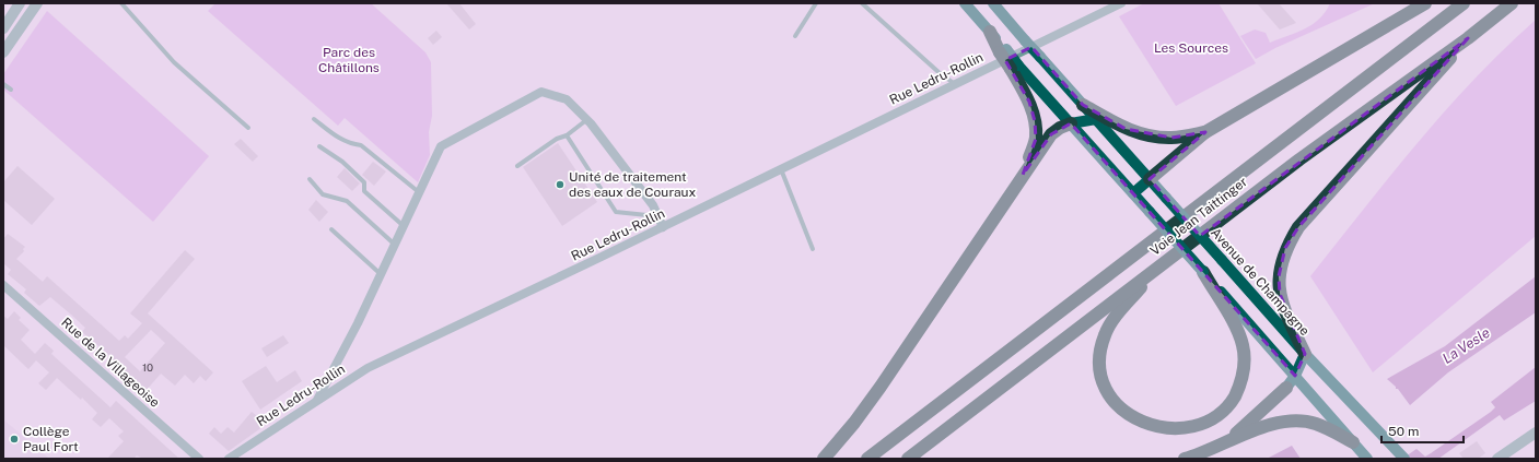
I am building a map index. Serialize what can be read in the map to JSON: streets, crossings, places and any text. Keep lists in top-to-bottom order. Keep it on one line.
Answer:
{"streets":{"highway":["Voie Jean Taittinger"],"main road":["Avenue de Champagne"],"street":["Rue Ledru-Rollin","Rue de la Villageoise"]},"water":["La Vesle"],"parks":["Les Sources","Parc des Châtillons"],"places":["Unité de traitement des eaux de Couraux","Collège Paul Fort"],"house_numbers":["10"],"scale_bar":"50 m"}
